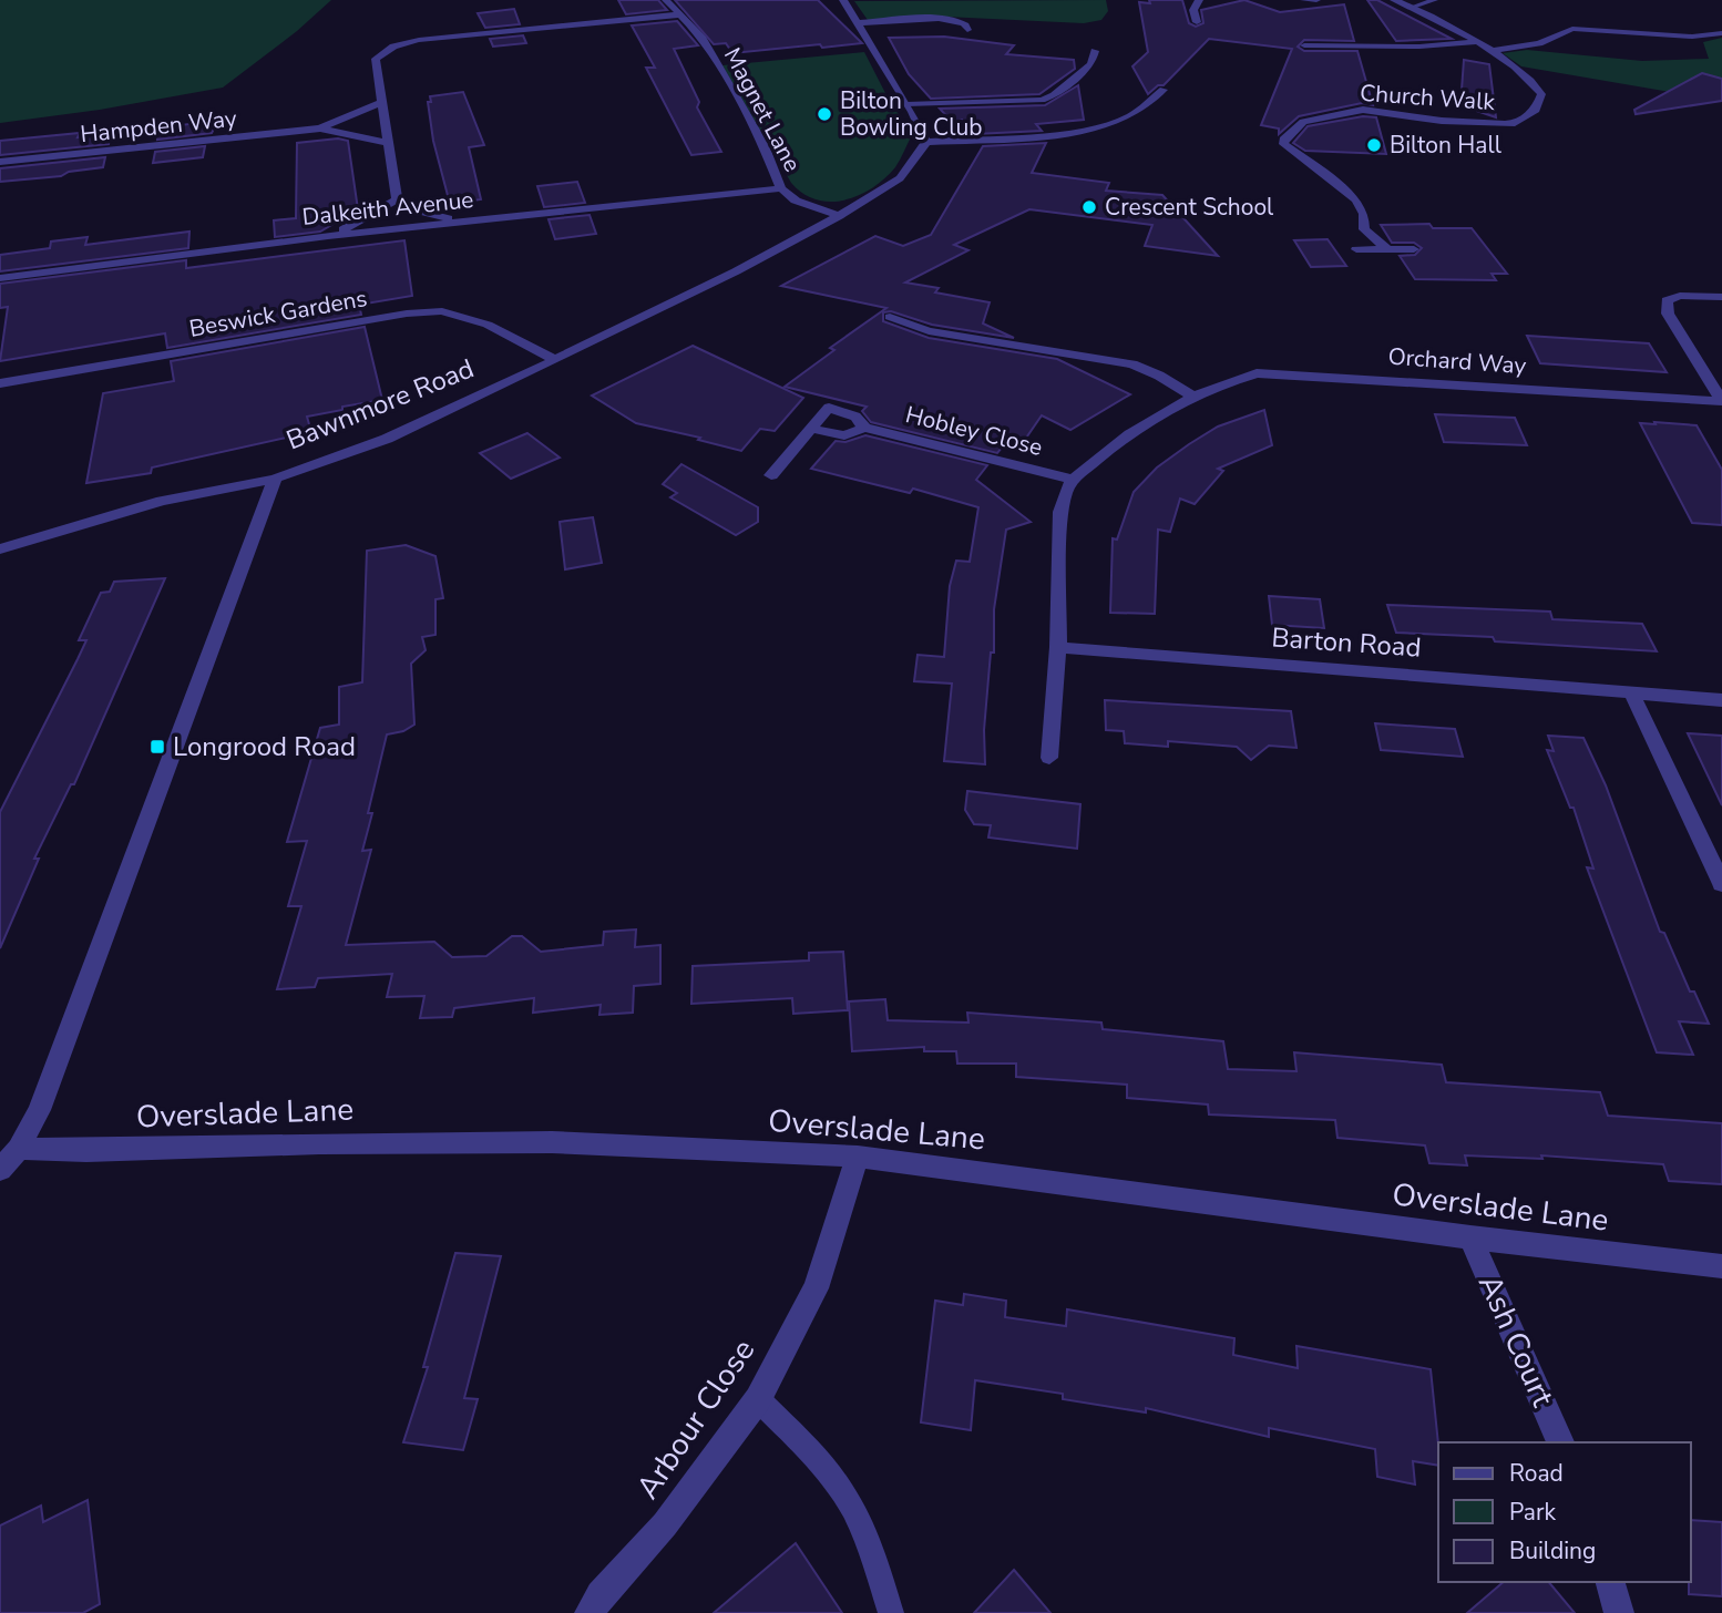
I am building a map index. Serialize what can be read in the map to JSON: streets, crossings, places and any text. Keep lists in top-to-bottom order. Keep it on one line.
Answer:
{"streets":{"street":["Church Walk","Magnet Lane","Hampden Way","Dalkeith Avenue","Beswick Gardens","Orchard Way","Bawnmore Road","Hobley Close","Barton Road","Overslade Lane","Ash Court","Arbour Close"]},"crossings":[["Magnet Lane","Dalkeith Avenue"],["Magnet Lane","Bawnmore Road"],["Beswick Gardens","Bawnmore Road"],["Orchard Way","Hobley Close"],["Bawnmore Road","Overslade Lane"],["Overslade Lane","Ash Court"],["Overslade Lane","Arbour Close"]],"places":{"other":["Bilton Bowling Club","Bilton Hall","Crescent School"],"transit":["Longrood Road"]},"legend":["Road","Park","Building"]}
